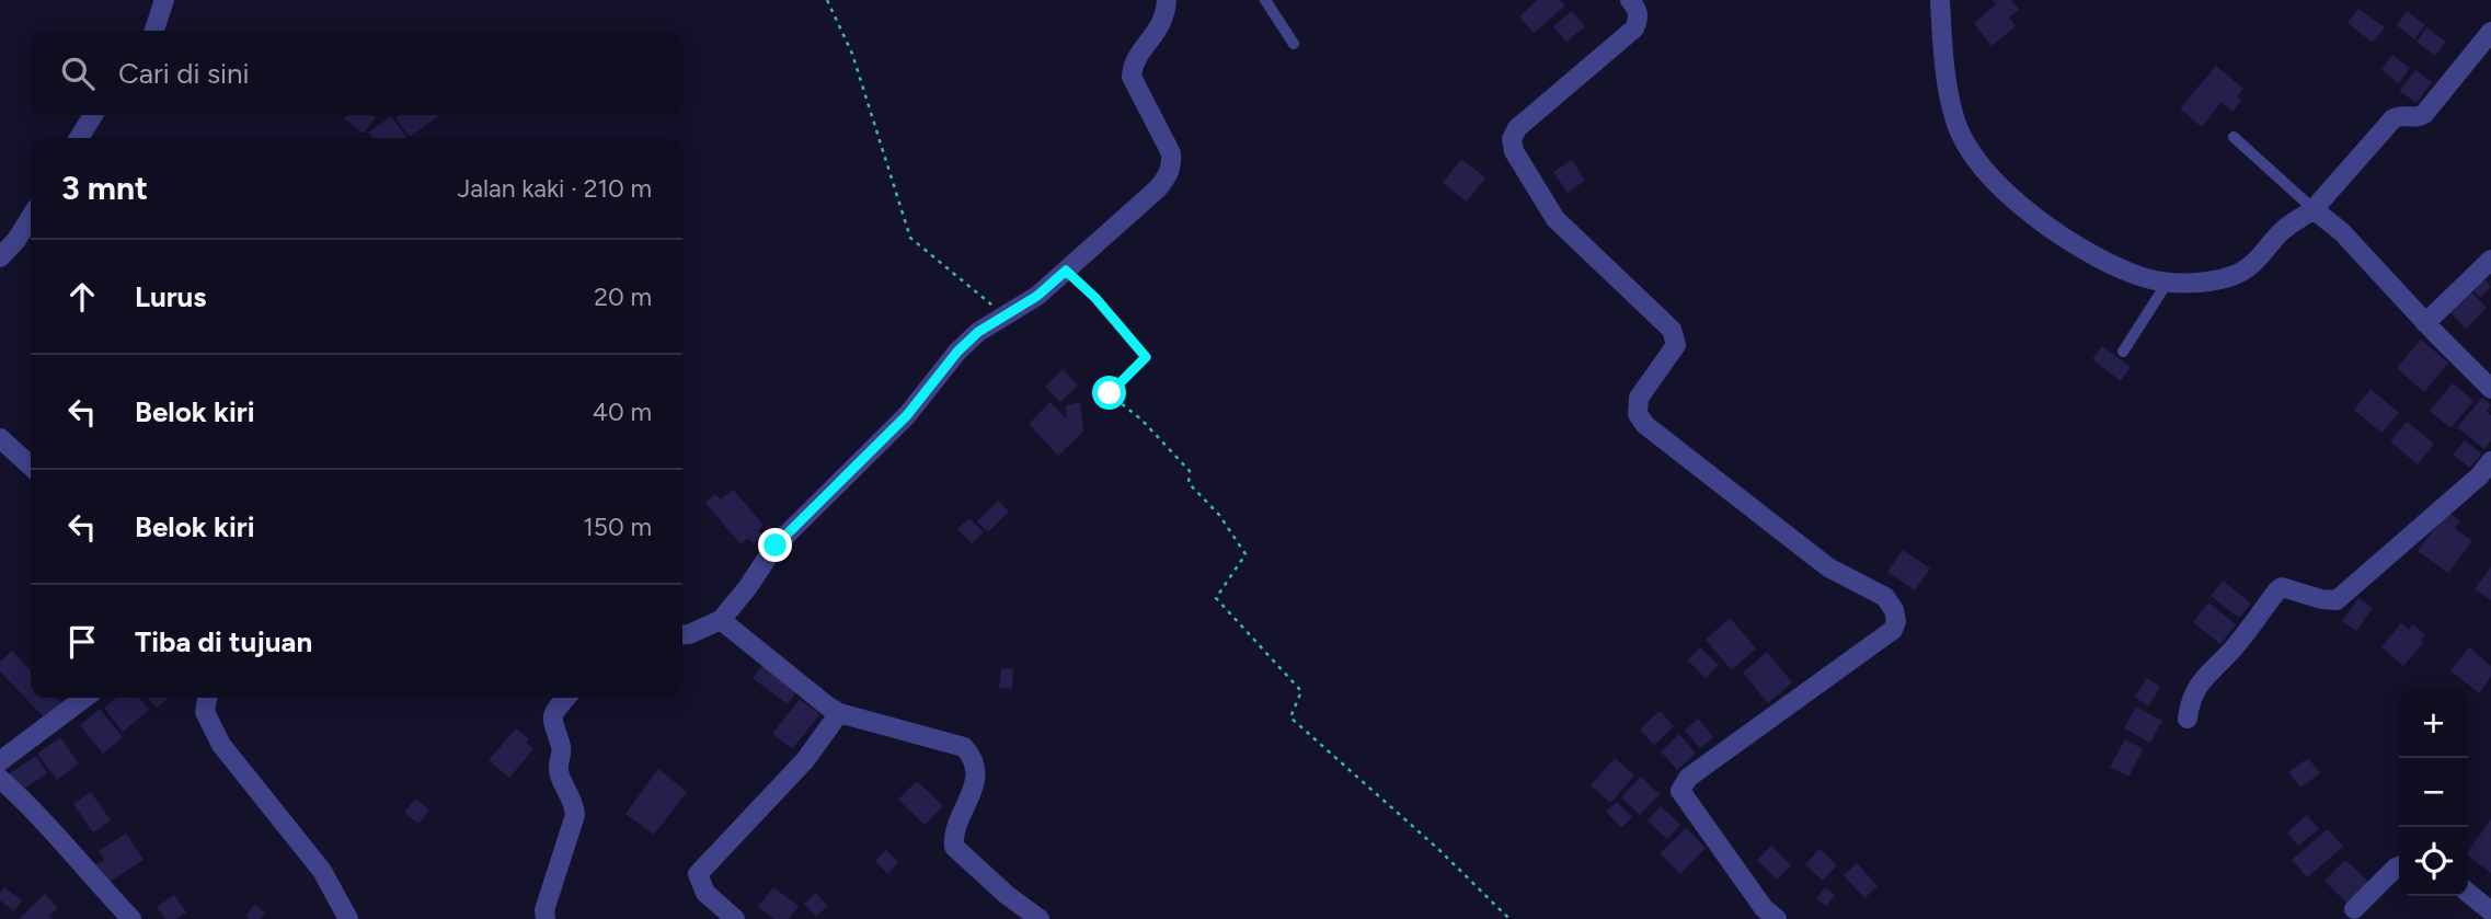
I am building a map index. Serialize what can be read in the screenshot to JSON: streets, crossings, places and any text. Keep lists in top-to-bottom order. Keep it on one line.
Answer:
{"page":{"search":"Cari di sini","heading":["3 mnt","Jalan kaki · 210 m"],"list":[["Lurus","20 m"],["Belok kiri","40 m"],["Belok kiri","150 m"],"Tiba di tujuan"],"map_buttons":["+","−"]}}
